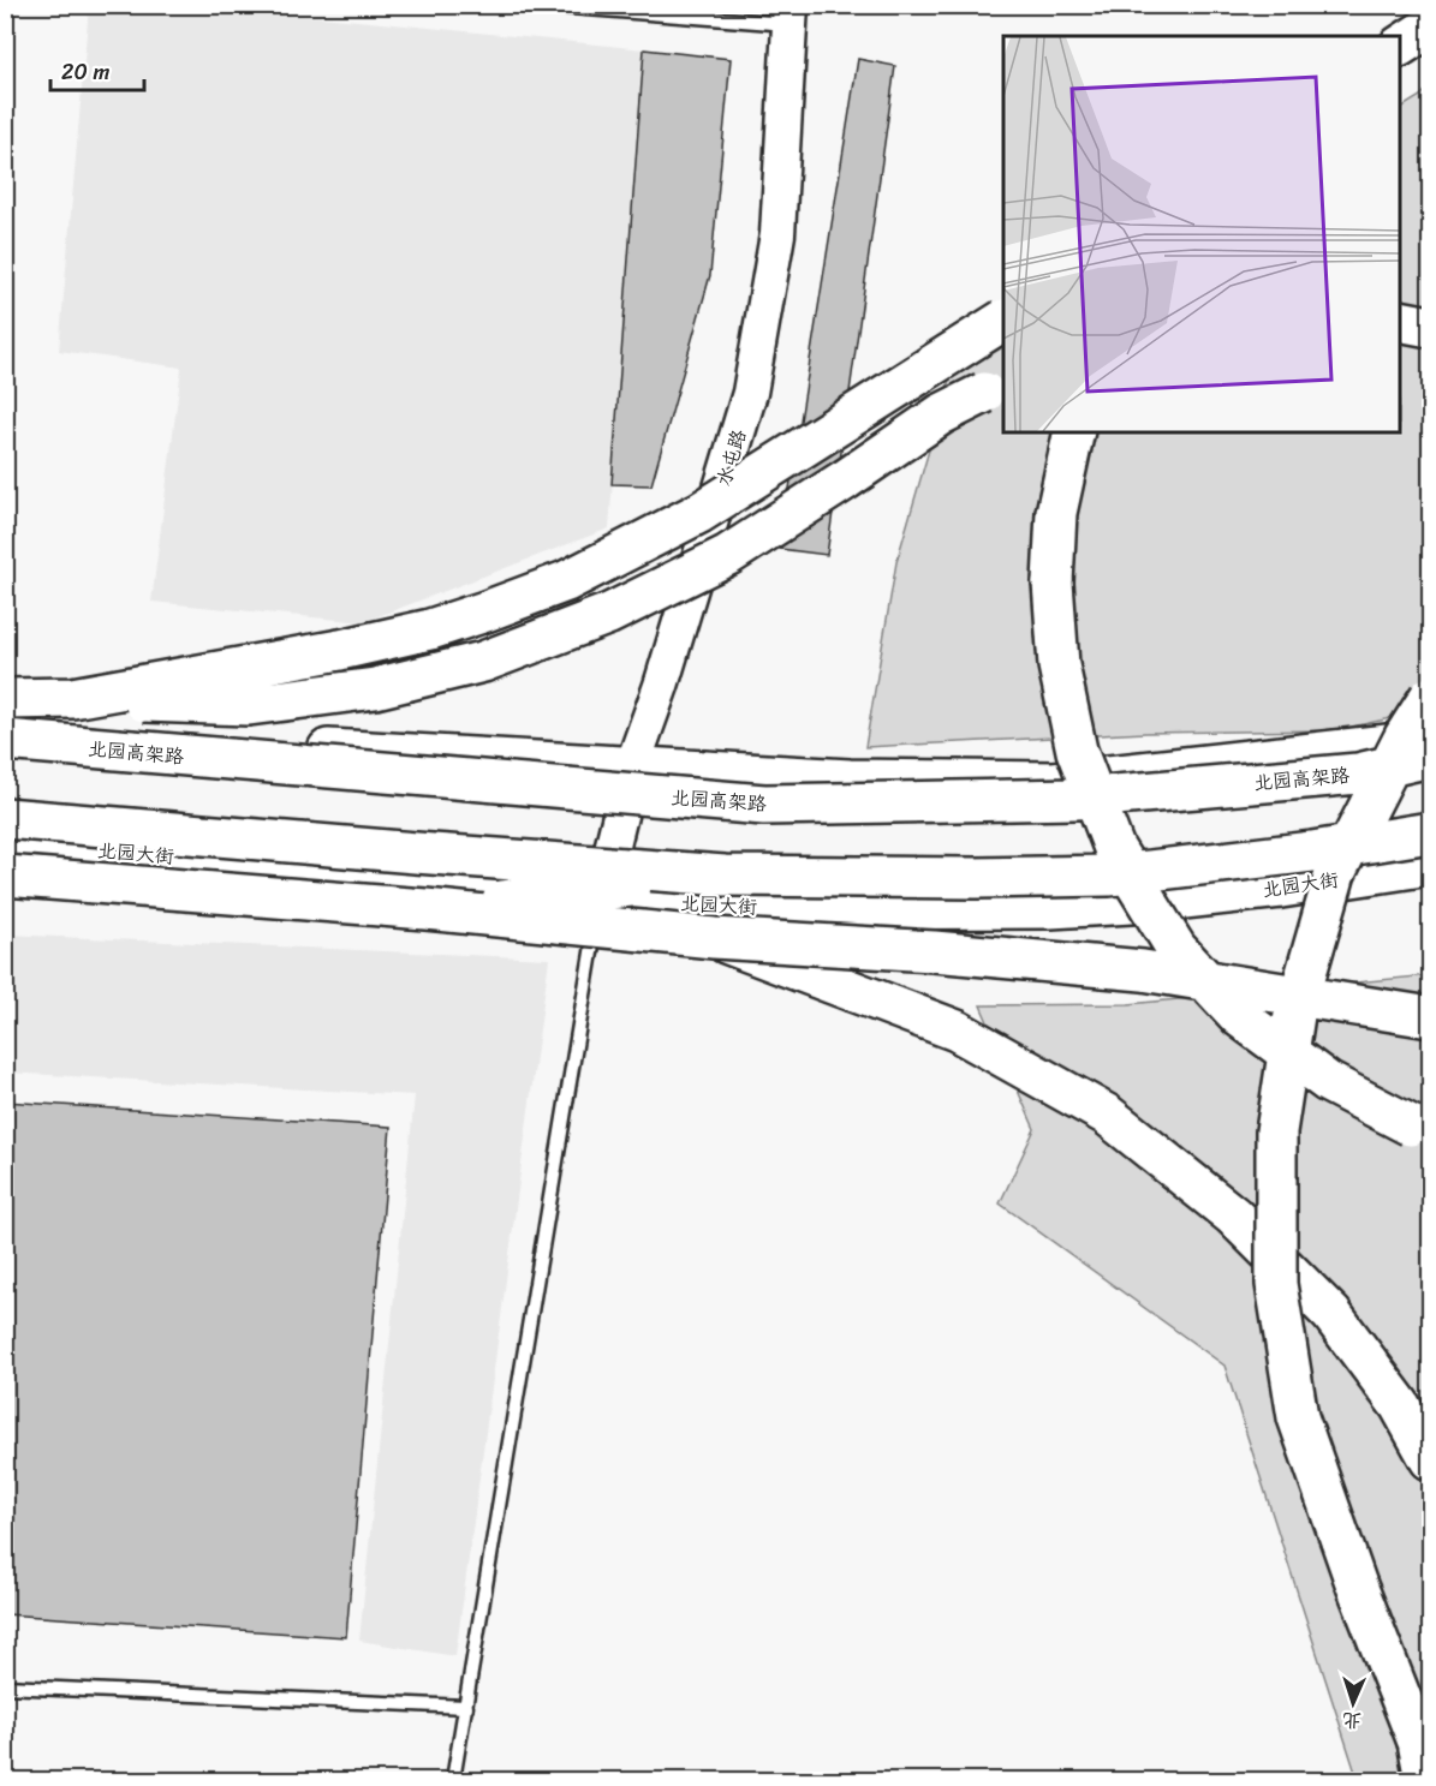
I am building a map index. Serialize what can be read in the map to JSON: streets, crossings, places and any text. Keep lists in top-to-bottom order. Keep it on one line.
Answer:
{"streets":{"main road":["北园高架路","北园大街"],"street":["水屯路"]},"crossings":[["水屯路","北园大街"]],"scale_bar":"20 m","north":"bottom"}
